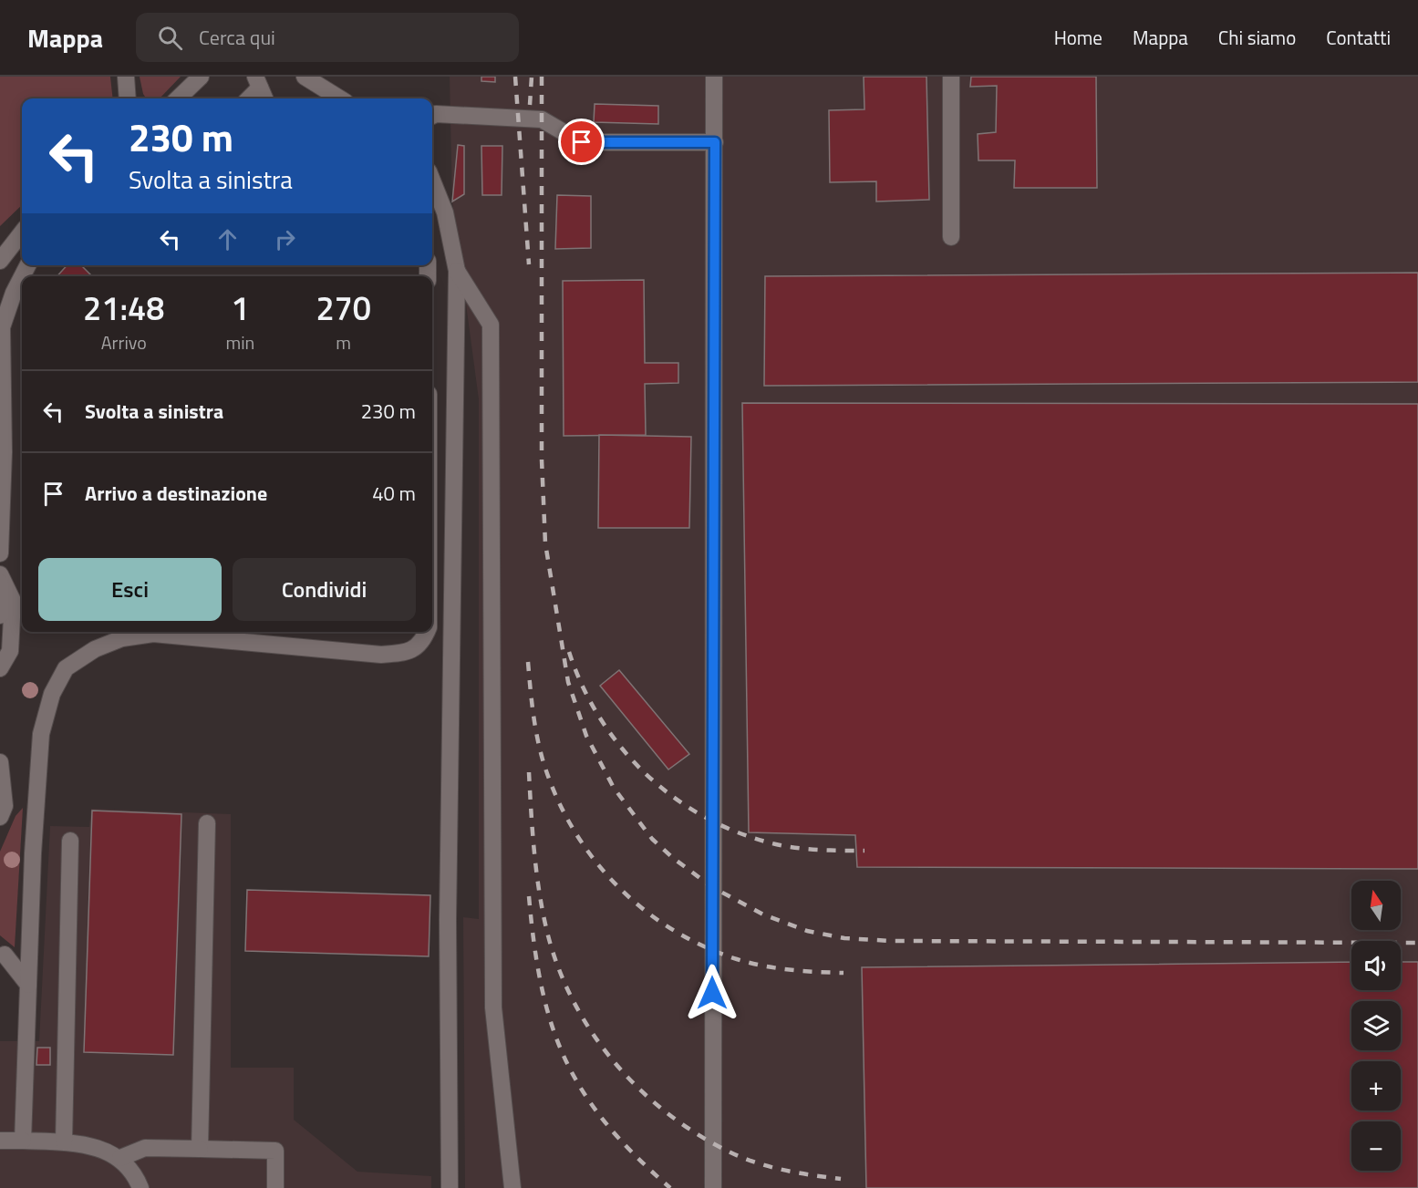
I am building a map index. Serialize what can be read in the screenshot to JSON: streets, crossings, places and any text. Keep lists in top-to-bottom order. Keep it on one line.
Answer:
{"north":"top","page":{"header":"Mappa","search":"Cerca qui","nav":["Home","Mappa","Chi siamo","Contatti"],"turn":["230 m","Svolta a sinistra"],"eta":["21:48","Arrivo","1","min","270","m"],"list":[{"name":"Svolta a sinistra","value":"230 m"},{"name":"Arrivo a destinazione","value":"40 m"}],"buttons":["Esci","Condividi"],"map_buttons":["+","−"]}}
